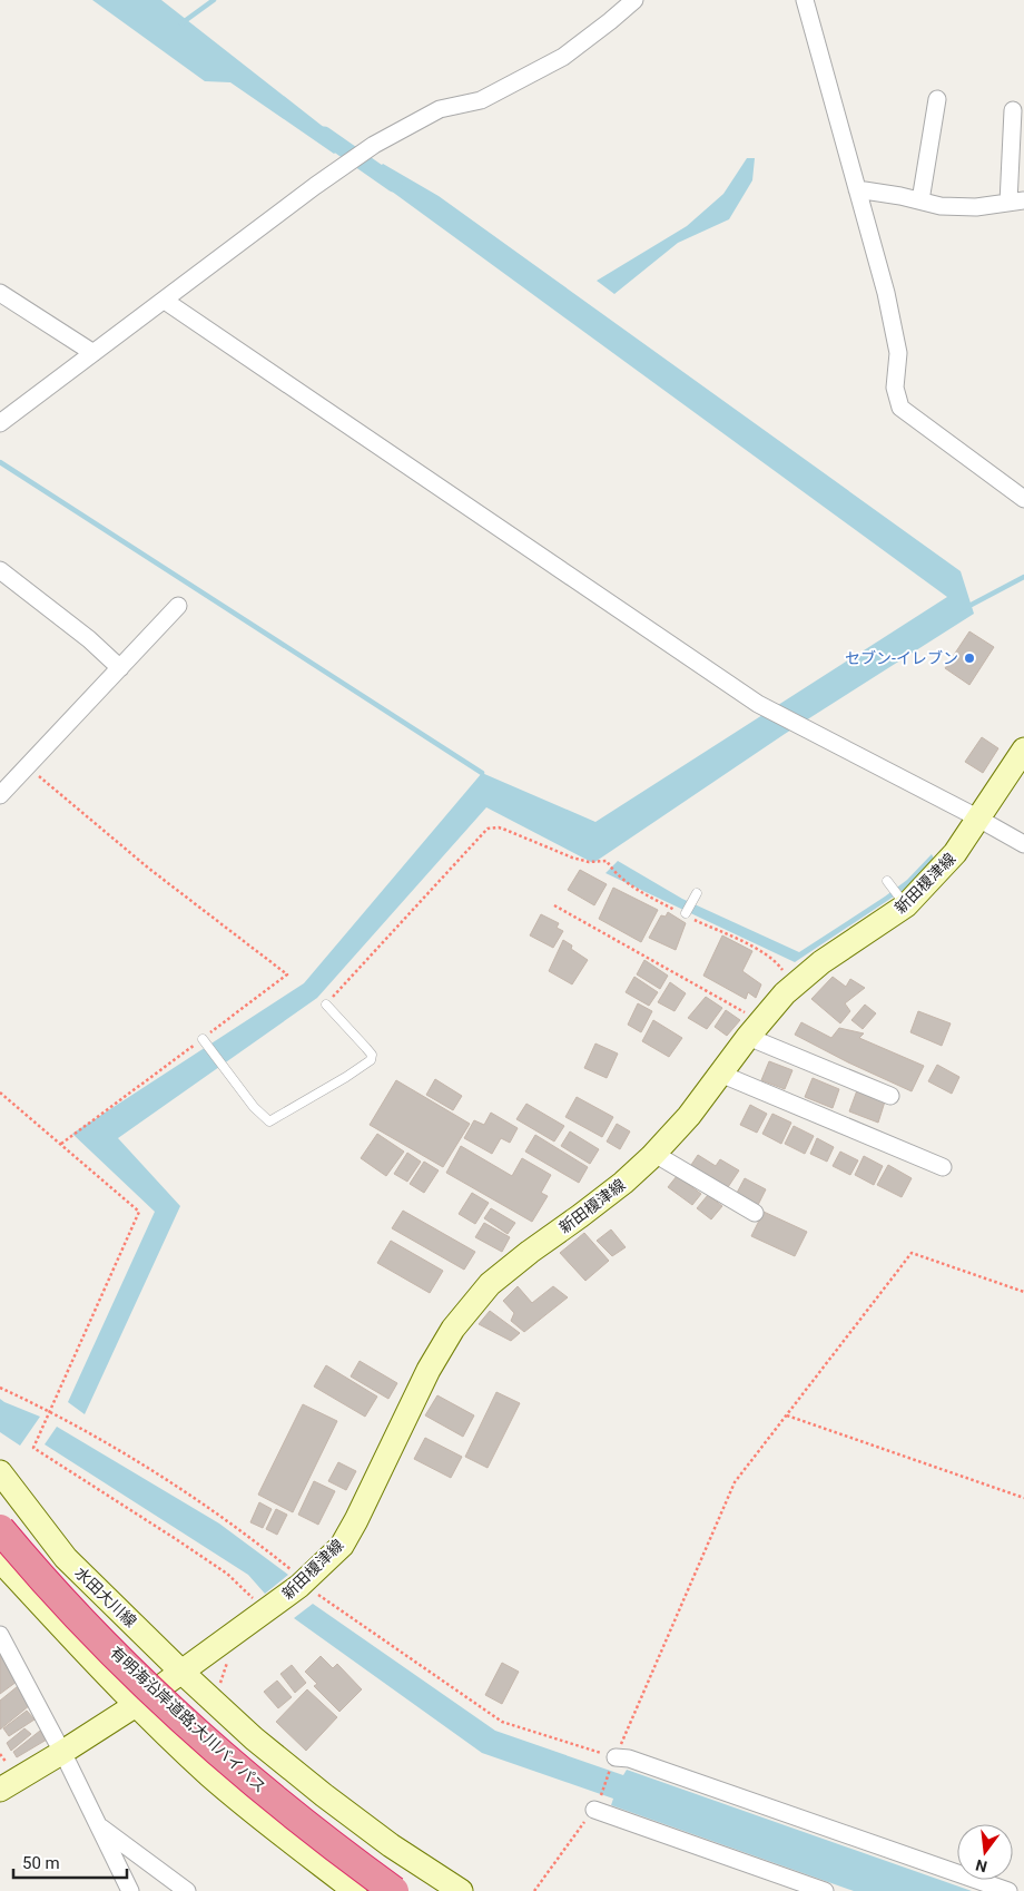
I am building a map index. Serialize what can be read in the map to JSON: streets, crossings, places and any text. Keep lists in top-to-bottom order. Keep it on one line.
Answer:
{"streets":{"highway":["有明海沿岸道路;大川バイパス"],"main road":["新田榎津線","水田大川線"]},"crossings":[["新田榎津線","水田大川線"]],"places":["セブン-イレブン"],"scale_bar":"50 m","north":"bottom"}
